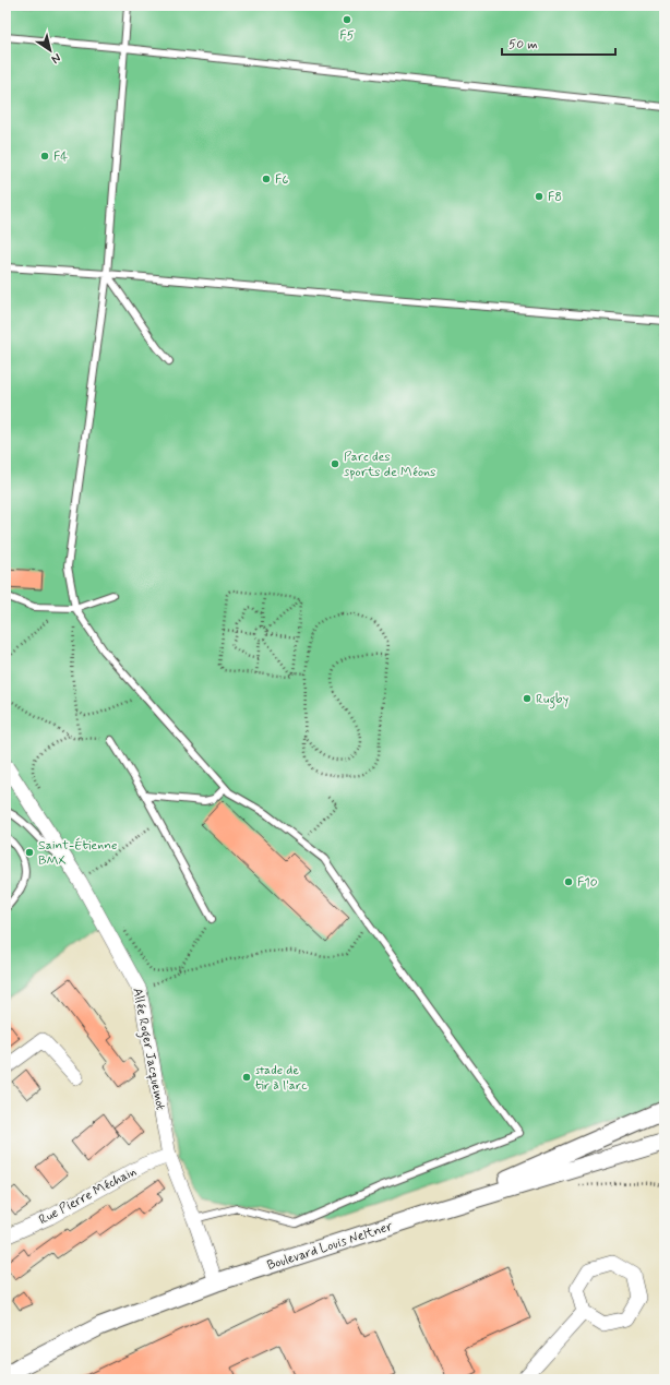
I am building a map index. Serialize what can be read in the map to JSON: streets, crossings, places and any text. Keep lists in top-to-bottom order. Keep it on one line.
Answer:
{"streets":{"street":["Allée Roger Jacquemot","Rue Pierre Méchain","Boulevard Louis Neltner"]},"crossings":[["Allée Roger Jacquemot","Rue Pierre Méchain"],["Allée Roger Jacquemot","Boulevard Louis Neltner"]],"places":["F5","F4","F6","F8","Parc des sports de Méons","Rugby","Saint-Étienne BMX","F10","stade de tir à l'arc"],"scale_bar":"50 m","north":"bottom right"}
